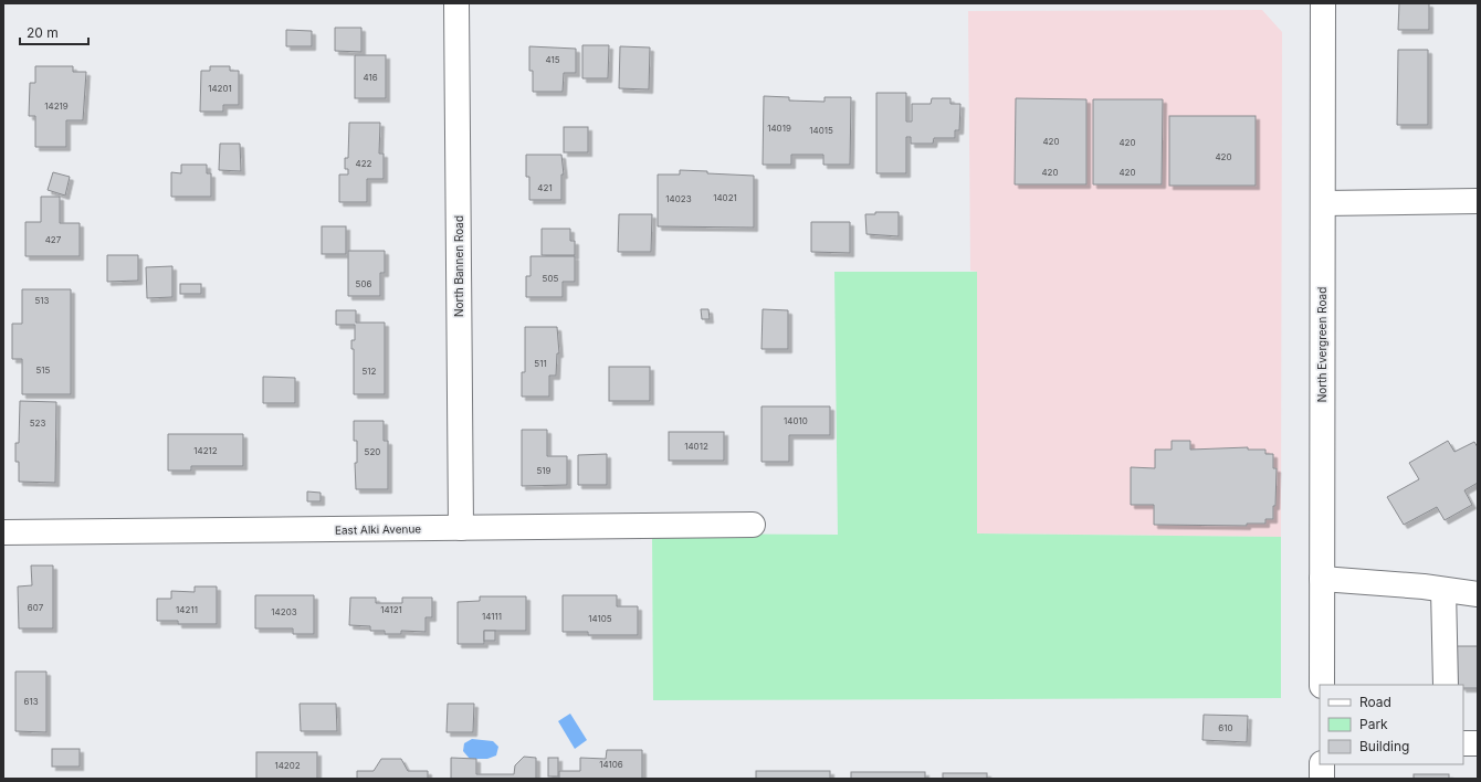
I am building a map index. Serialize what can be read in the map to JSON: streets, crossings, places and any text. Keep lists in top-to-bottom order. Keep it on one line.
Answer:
{"streets":{"street":["North Bannen Road","North Evergreen Road","East Alki Avenue"]},"crossings":[["North Bannen Road","East Alki Avenue"]],"house_numbers":["415","416","14201","14219","14019","14015","420","420","420","422","420","420","421","14021","14023","427","505","506","513","511","515","512","14010","523","14012","14212","520","519","607","14211","14121","14203","14111","14105","613","610","14106","14202"],"legend":["Road","Park","Building"],"scale_bar":"20 m"}
